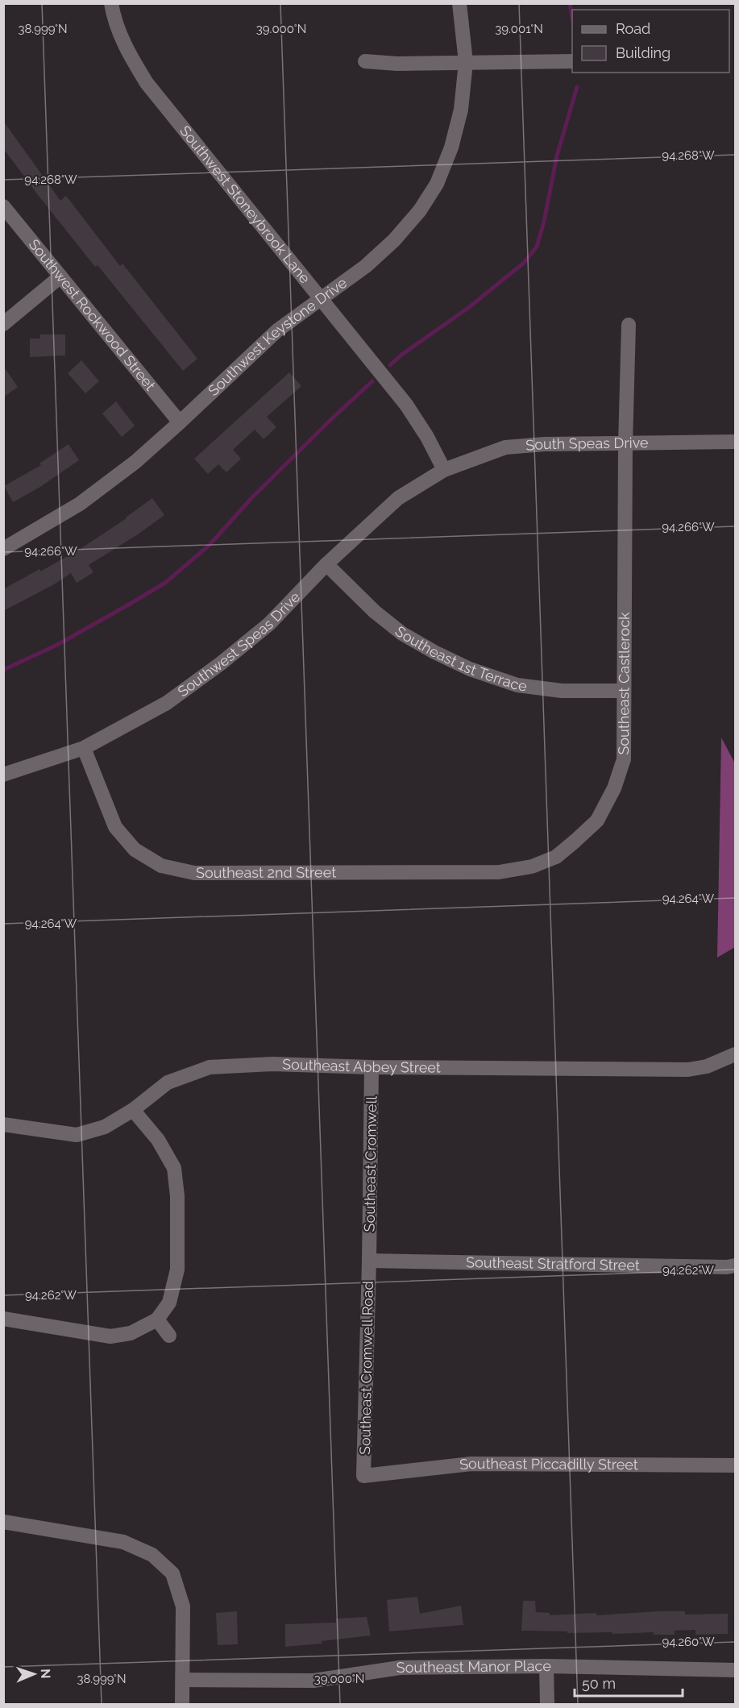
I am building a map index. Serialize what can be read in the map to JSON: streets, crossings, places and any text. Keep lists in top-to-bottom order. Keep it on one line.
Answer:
{"streets":{"street":["Southwest Stoneybrook Lane","Southwest Rockwood Street","Southwest Keystone Drive","South Speas Drive","Southwest Speas Drive","Southeast 1st Terrace","Southeast Castlerock","Southeast 2nd Street","Southeast Abbey Street","Southeast Cromwell","Southeast Stratford Street","Southeast Cromwell Road","Southeast Piccadilly Street","Southeast Manor Place"]},"crossings":[["Southwest Stoneybrook Lane","Southwest Keystone Drive"],["Southwest Stoneybrook Lane","South Speas Drive"],["Southwest Stoneybrook Lane","Southwest Speas Drive"],["Southwest Rockwood Street","Southwest Keystone Drive"],["South Speas Drive","Southwest Speas Drive"],["South Speas Drive","Southeast Castlerock"],["Southwest Speas Drive","Southeast 1st Terrace"],["Southwest Speas Drive","Southeast 2nd Street"],["Southeast 1st Terrace","Southeast Castlerock"],["Southeast Castlerock","Southeast 2nd Street"],["Southeast Abbey Street","Southeast Cromwell"],["Southeast Cromwell","Southeast Stratford Street"],["Southeast Cromwell","Southeast Cromwell Road"],["Southeast Stratford Street","Southeast Cromwell Road"],["Southeast Cromwell Road","Southeast Piccadilly Street"]],"legend":["Road","Building"],"scale_bar":"50 m","north":"right","coordinates":["38.999°N","39.000°N","39.001°N","94.268°W","94.266°W","94.264°W","94.262°W","94.260°W"]}
